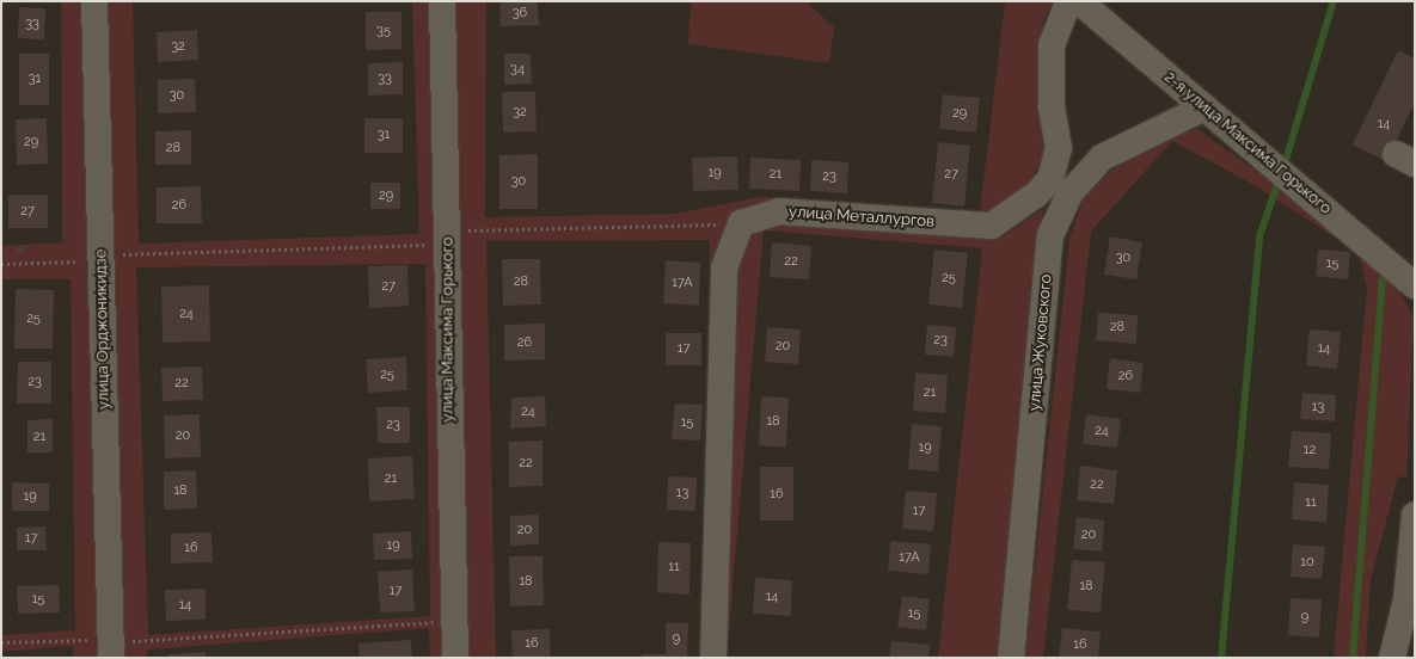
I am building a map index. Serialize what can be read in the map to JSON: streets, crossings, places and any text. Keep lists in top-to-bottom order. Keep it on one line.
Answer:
{"streets":{"street":["2-я улица Максима Горького","улица Металлургов","улица Орджоникидзе","улица Максима Горького","улица Жуковского"]},"crossings":[["2-я улица Максима Горького","улица Жуковского"],["улица Металлургов","улица Жуковского"]],"house_numbers":["36","33","35","32","34","31","33","30","32","29","14","31","29","28","19","21","27","23","30","29","26","27","30","22","15","25","28","17А","27","24","25","28","23","26","20","17","14","25","26","23","22","21","13","24","18","15","23","24","20","21","19","12","22","21","22","18","13","16","19","11","17","20","20","17","19","16","17А","10","11","18","18","17","14","15","14","15","9","9","16","16"]}
